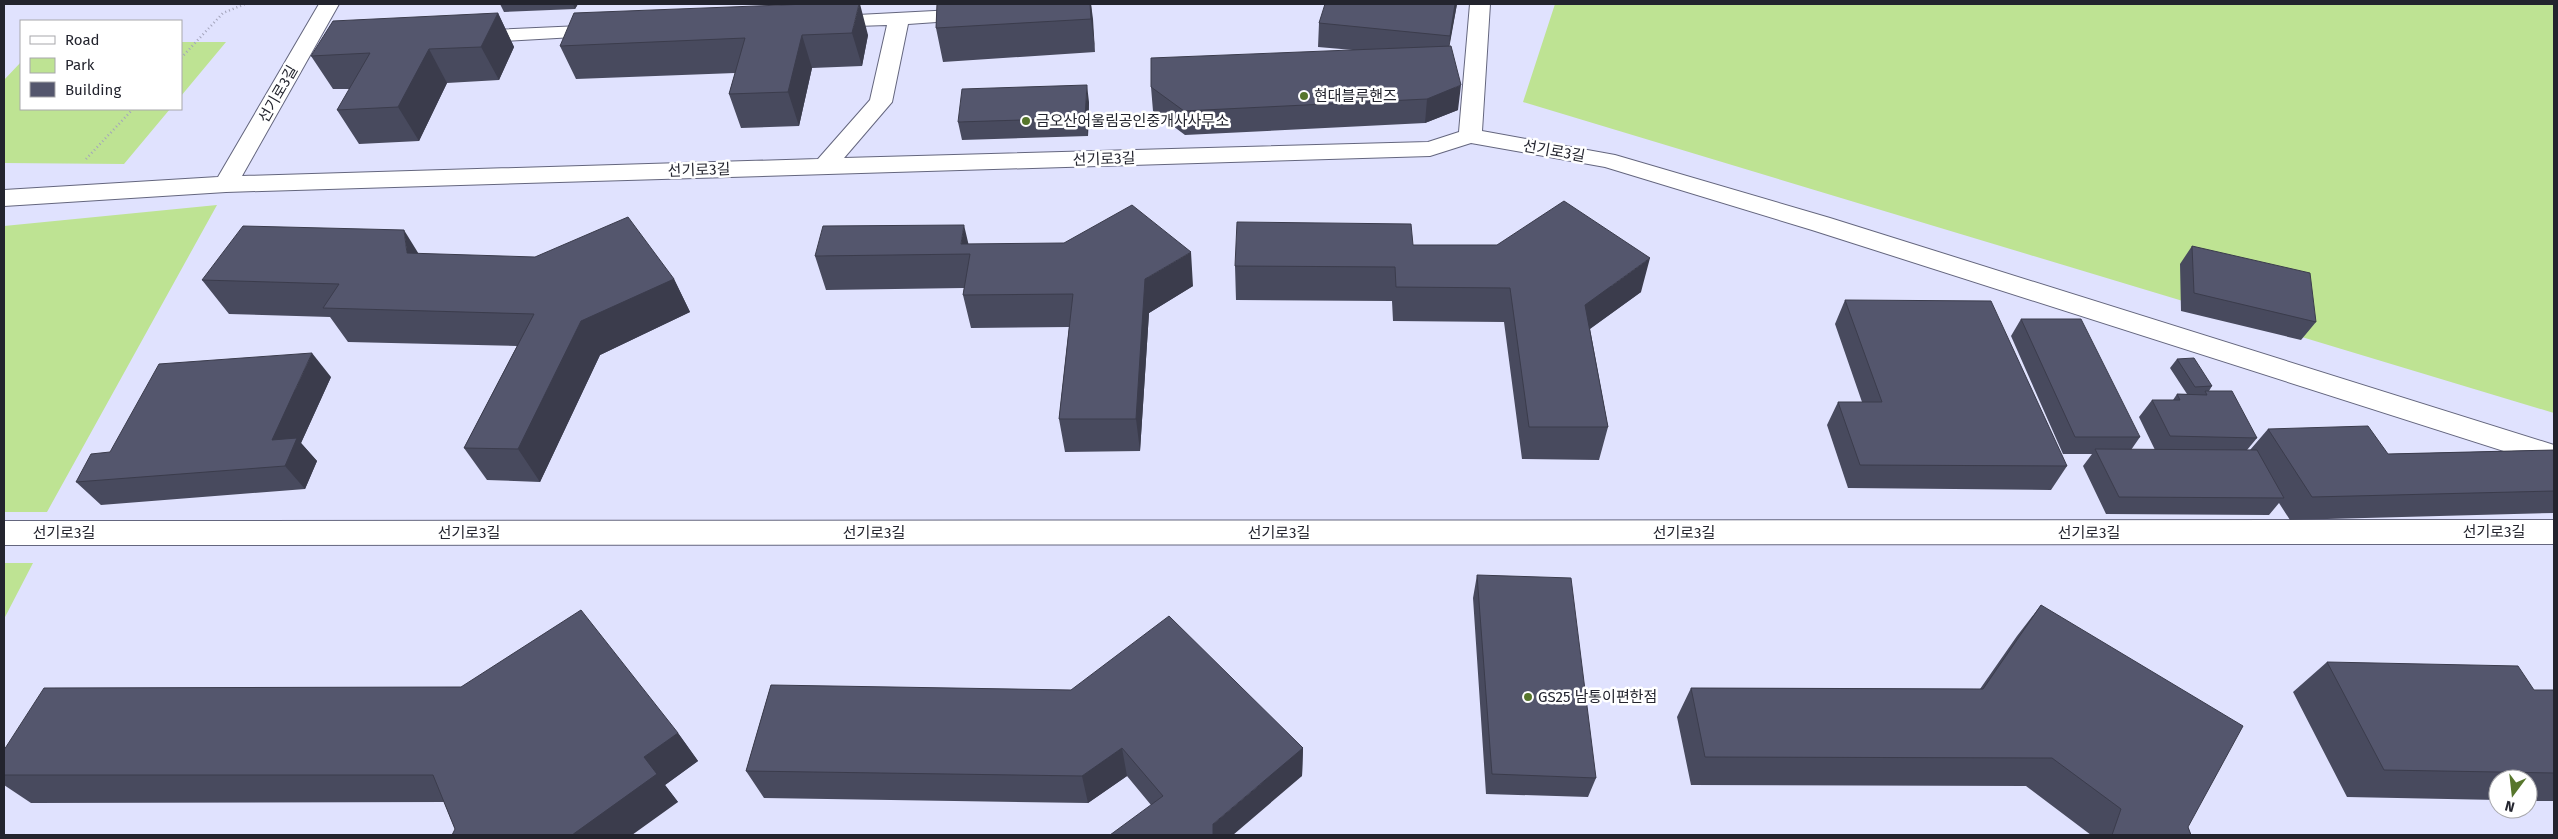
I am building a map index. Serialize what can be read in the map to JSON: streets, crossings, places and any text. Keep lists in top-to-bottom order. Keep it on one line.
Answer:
{"streets":{"street":["선기로3길"]},"places":["현대블루핸즈","금오산어울림공인중개사사무소","GS25 남통이편한점"],"legend":["Road","Park","Building"],"north":"bottom"}
